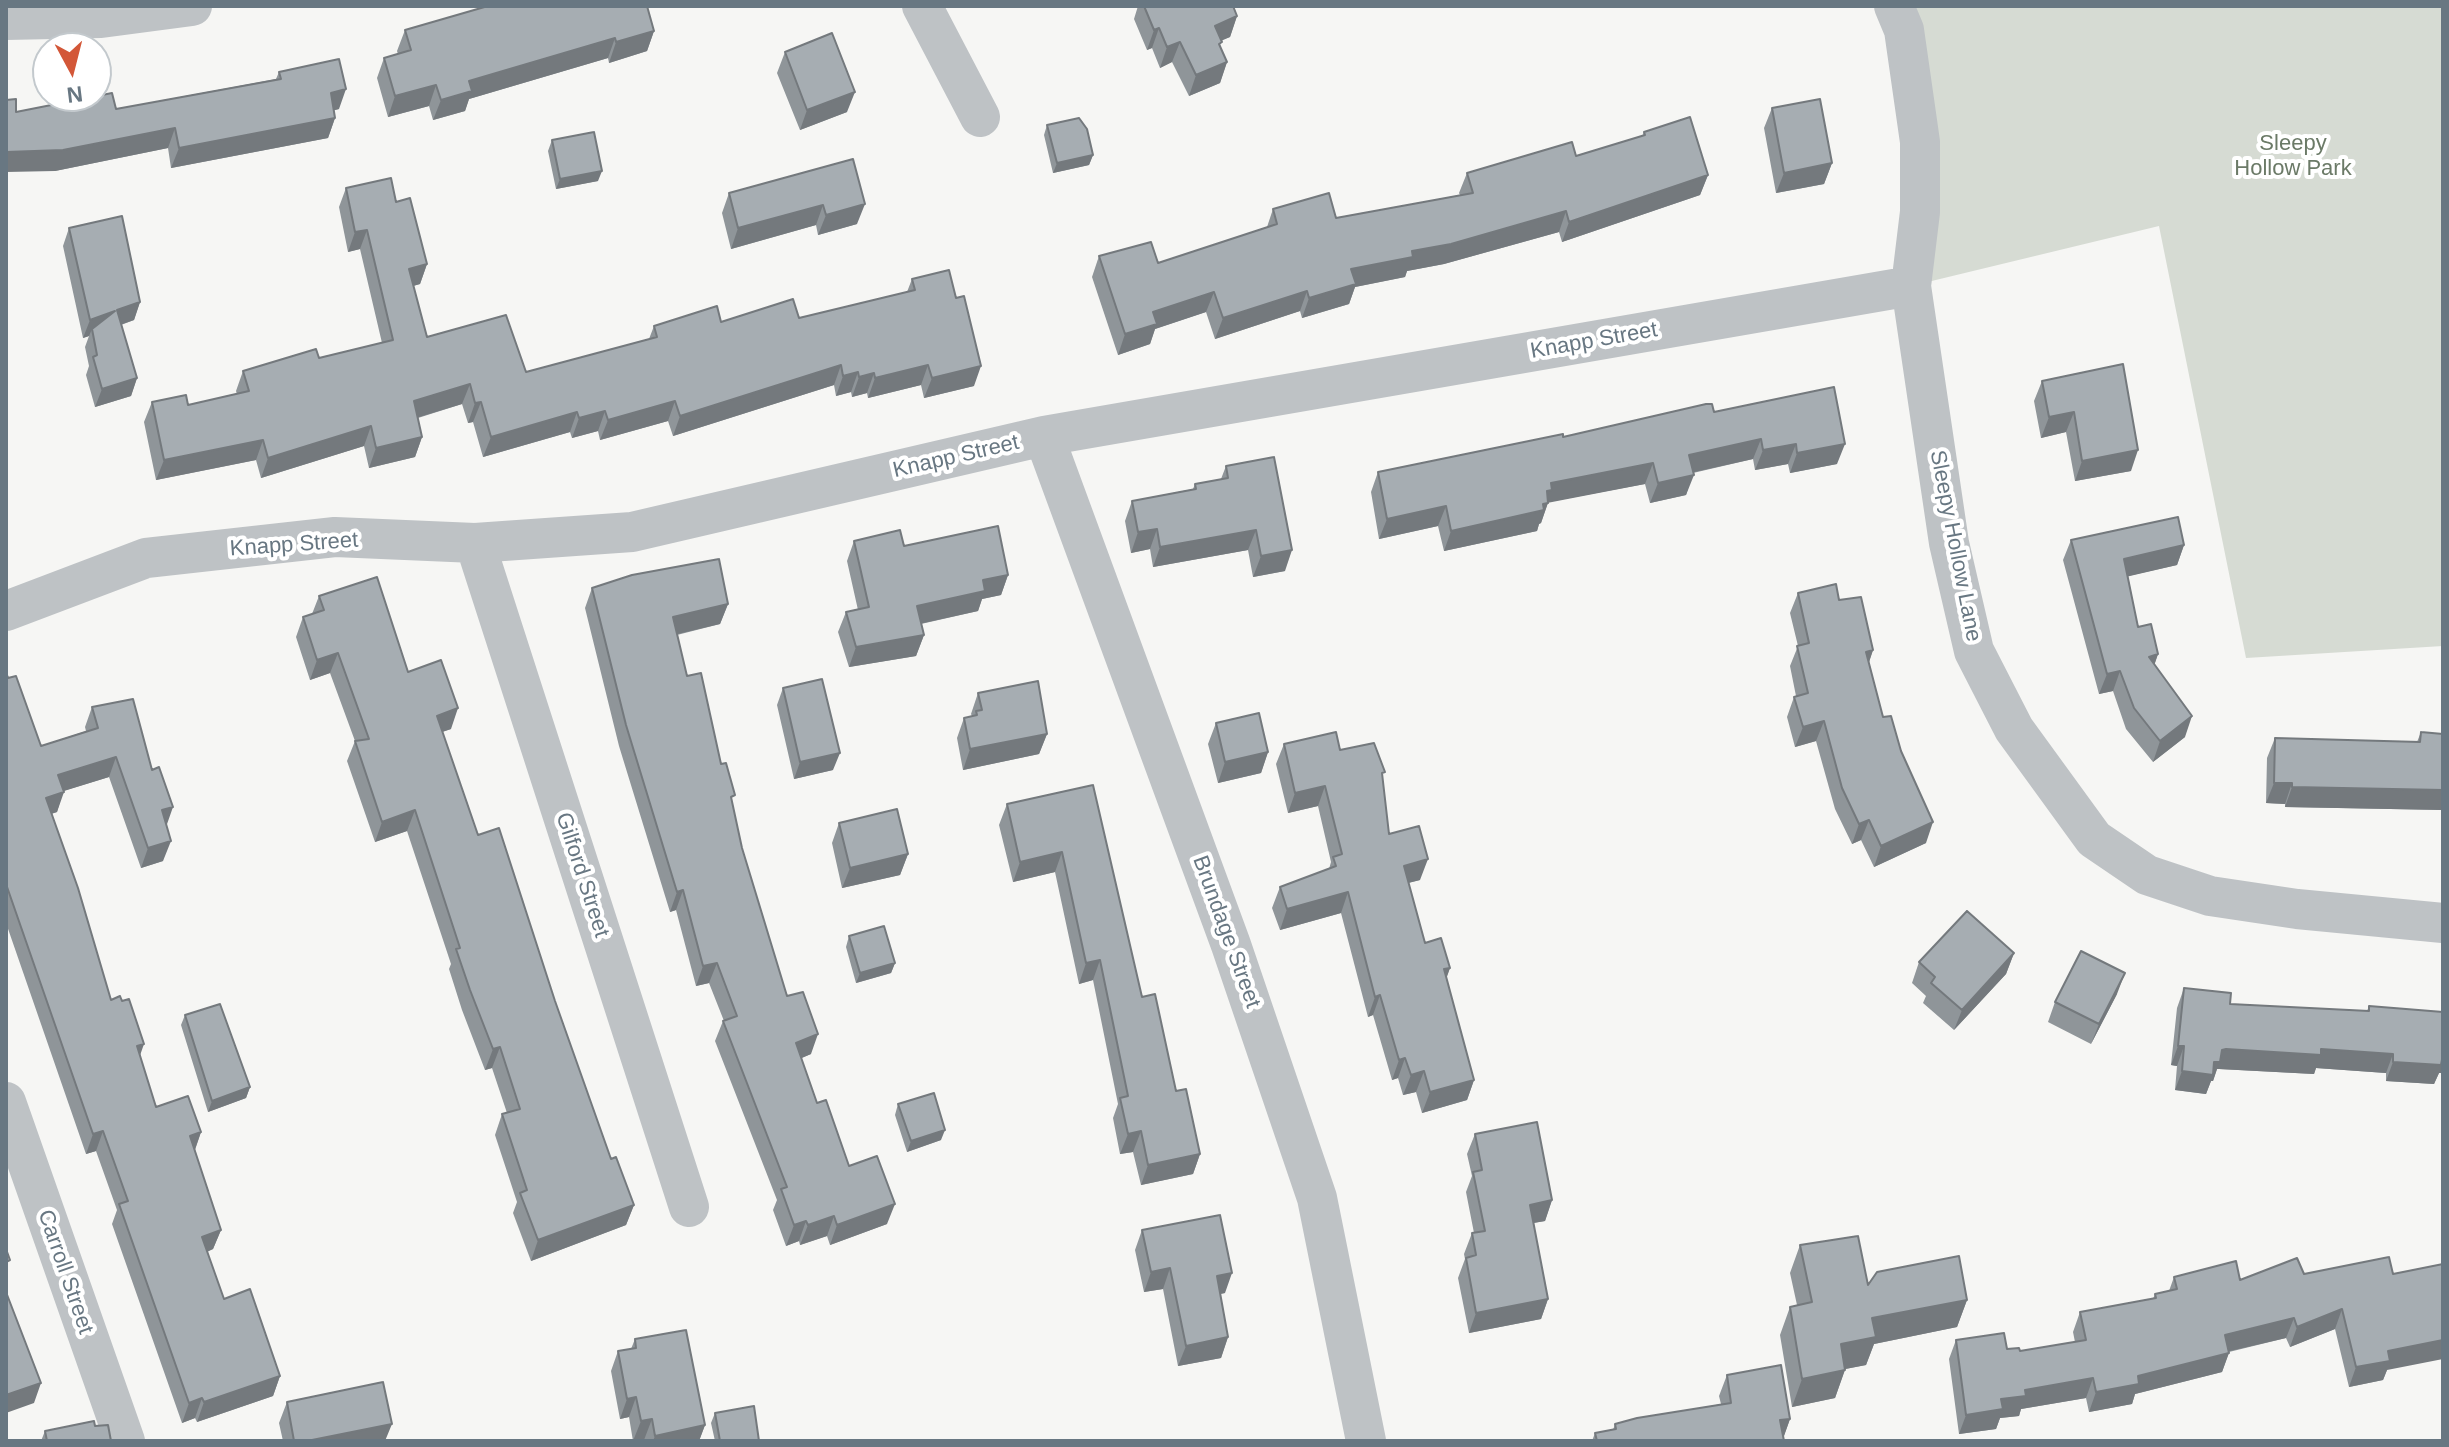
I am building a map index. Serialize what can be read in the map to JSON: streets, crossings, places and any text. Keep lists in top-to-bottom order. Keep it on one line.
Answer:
{"streets":{"street":["Knapp Street","Sleepy Hollow Lane","Gilford Street","Brundage Street","Carroll Street"]},"crossings":[["Knapp Street","Sleepy Hollow Lane"],["Knapp Street","Gilford Street"],["Knapp Street","Brundage Street"]],"parks":["Sleepy Hollow Park"],"north":"bottom"}
